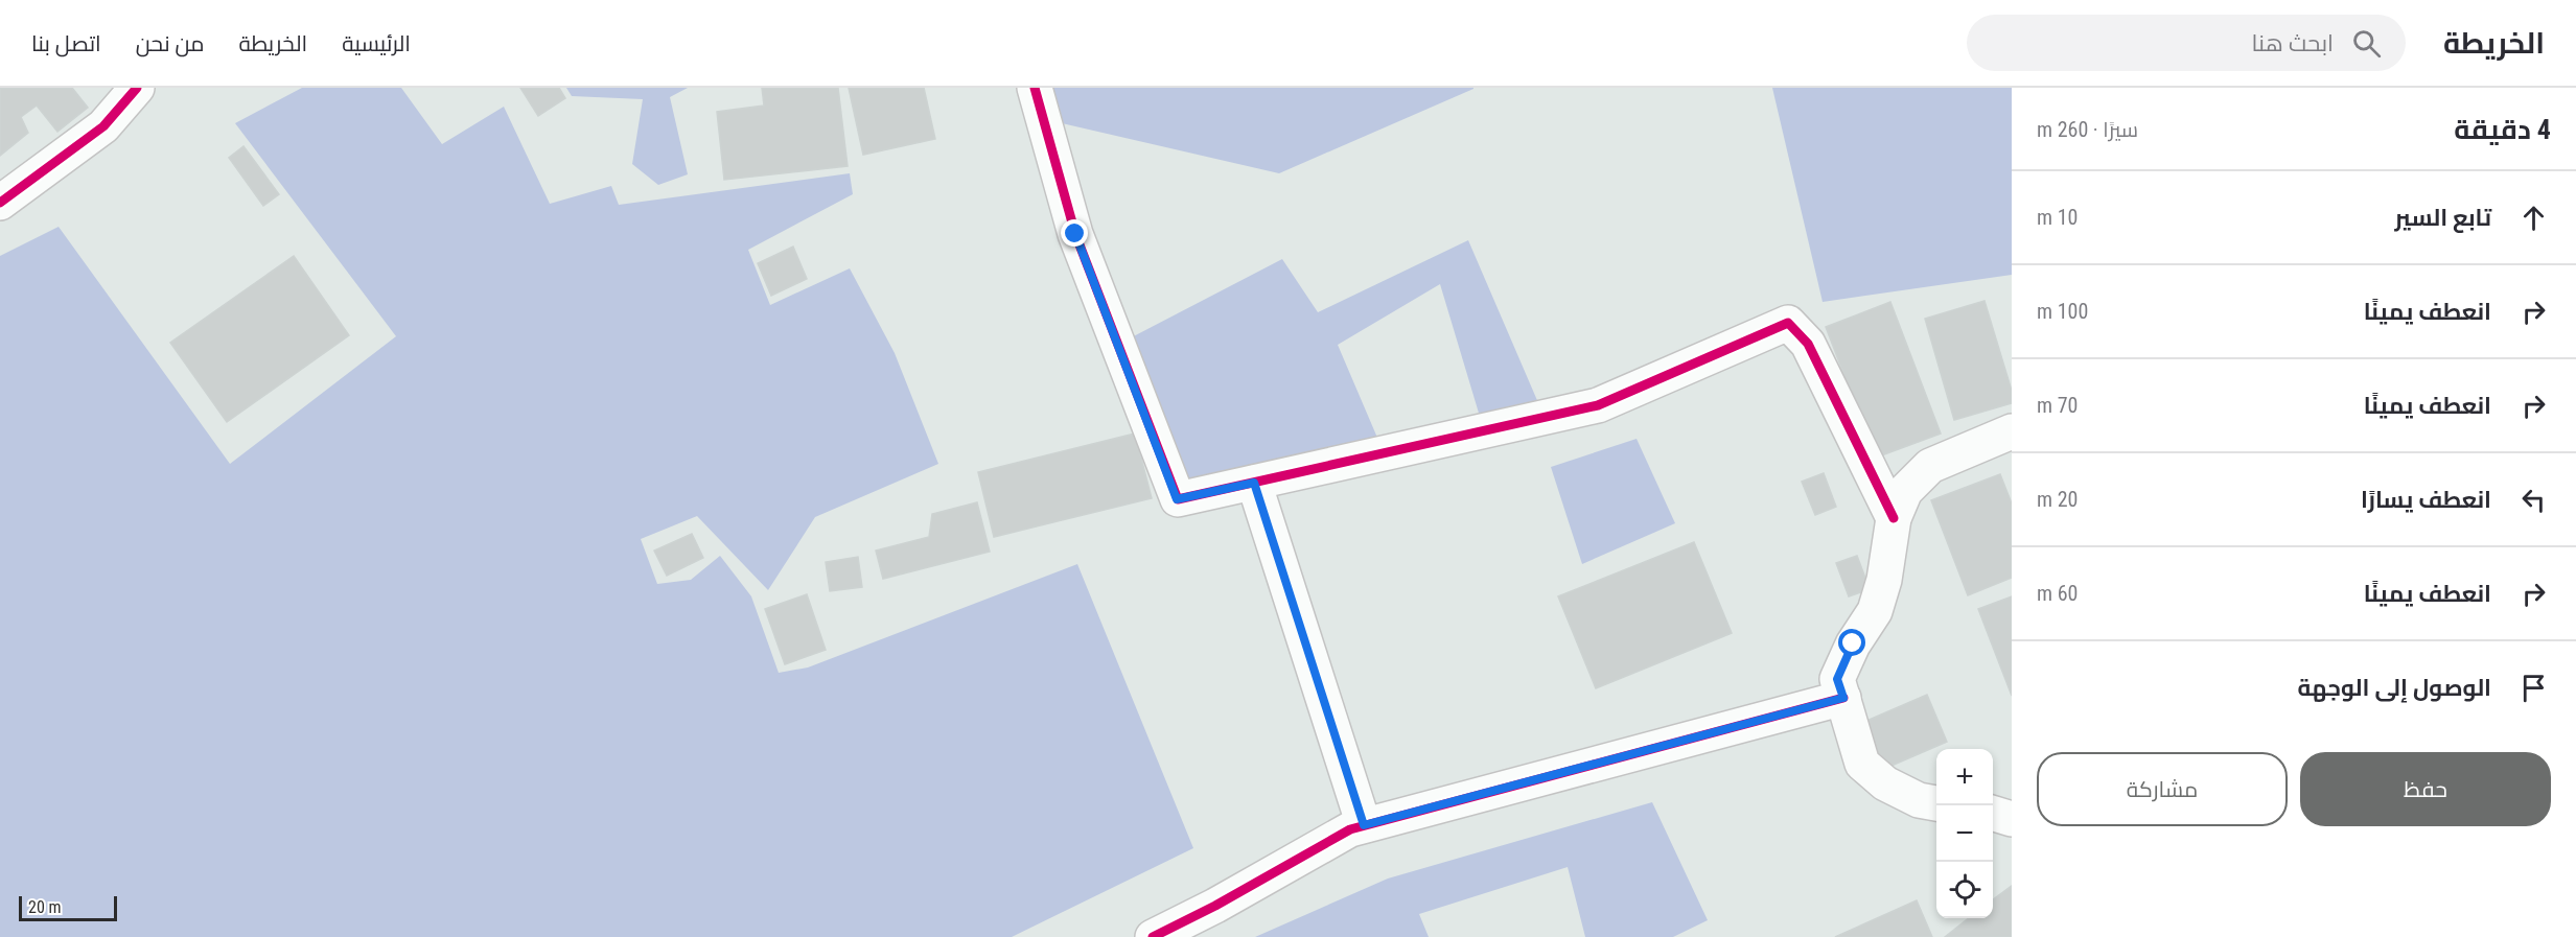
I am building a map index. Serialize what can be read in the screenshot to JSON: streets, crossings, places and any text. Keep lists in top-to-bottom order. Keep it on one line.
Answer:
{"scale_bar":"20 m","page":{"header":"الخريطة","search":"ابحث هنا","nav":["الرئيسية","الخريطة","من نحن","اتصل بنا"],"heading":["4 دقيقة","سيرًا · 260 m"],"list":[["تابع السير","10 m"],["انعطف يمينًا","100 m"],["انعطف يمينًا","70 m"],["انعطف يسارًا","20 m"],["انعطف يمينًا","60 m"],"الوصول إلى الوجهة"],"buttons":["حفظ","مشاركة"],"map_buttons":["+","−"],"scale":"20 m"}}
